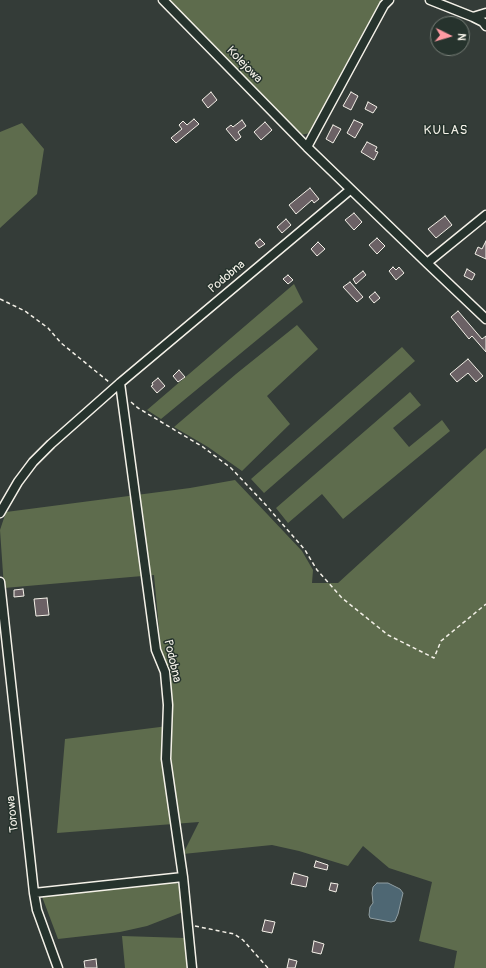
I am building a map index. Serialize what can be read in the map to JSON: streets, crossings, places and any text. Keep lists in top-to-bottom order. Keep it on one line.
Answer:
{"streets":{"street":["Kolejowa","Podobna","Torowa"]},"crossings":[["Kolejowa","Podobna"]],"districts":["KULAS"],"north":"right"}
